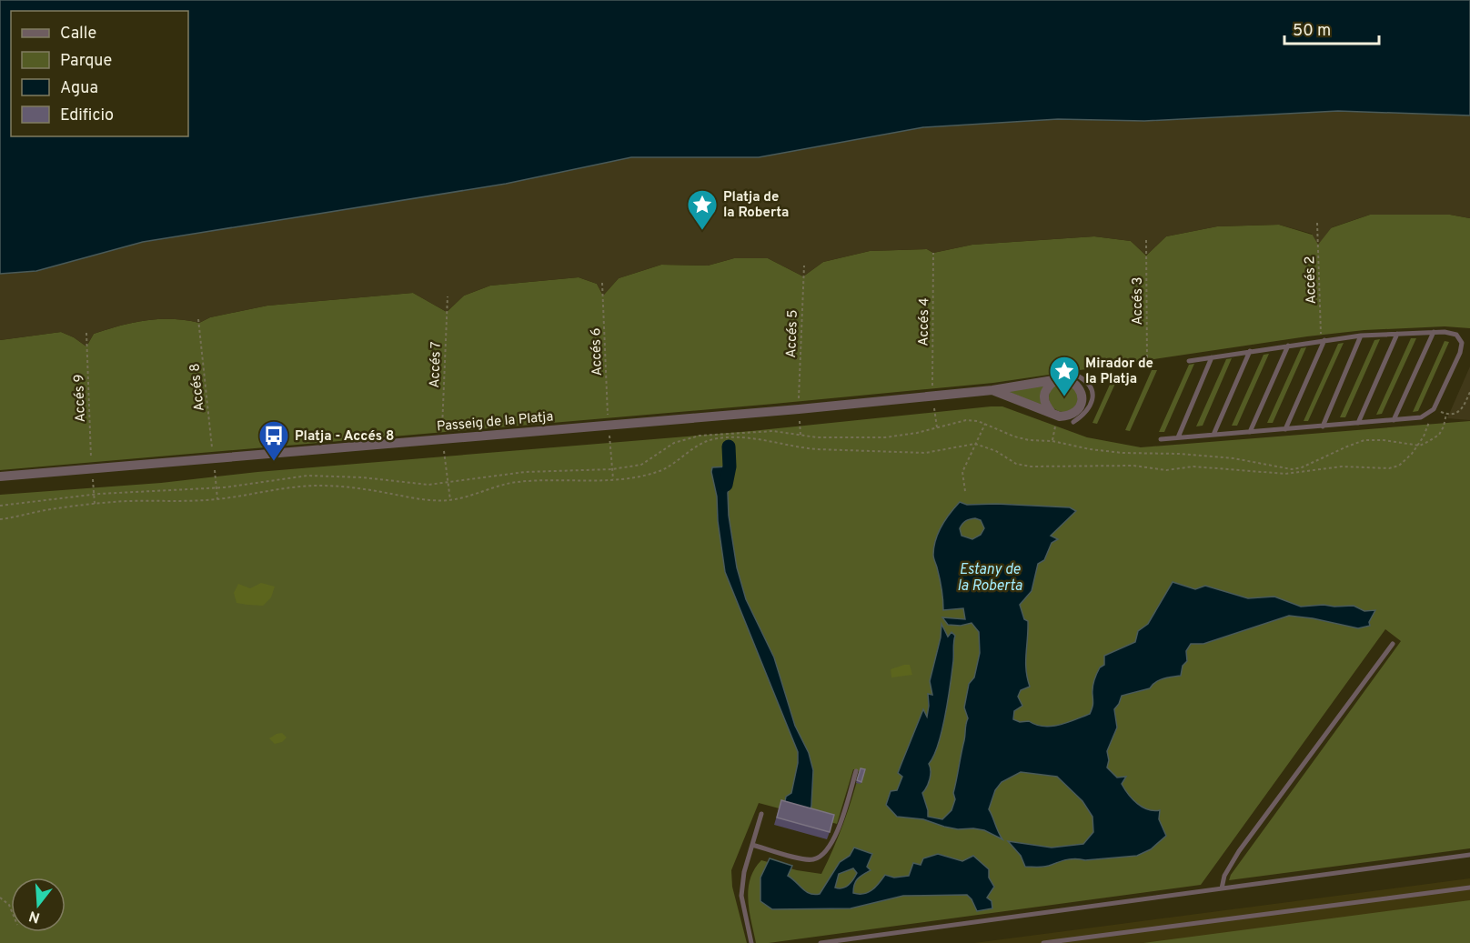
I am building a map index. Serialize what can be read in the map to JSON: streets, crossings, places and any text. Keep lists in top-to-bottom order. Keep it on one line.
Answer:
{"streets":{"street":["Passeig de la Platja"],"path":["Accés 2","Accés 3","Accés 4","Accés 5","Accés 6","Accés 7","Accés 8","Accés 9"]},"water":["Estany de la Roberta"],"places":{"place":["Platja de la Roberta","Mirador de la Platja"],"bus stop":["Platja - Accés 8"]},"legend":["Calle","Parque","Agua","Edificio"],"scale_bar":"50 m","north":"bottom"}
